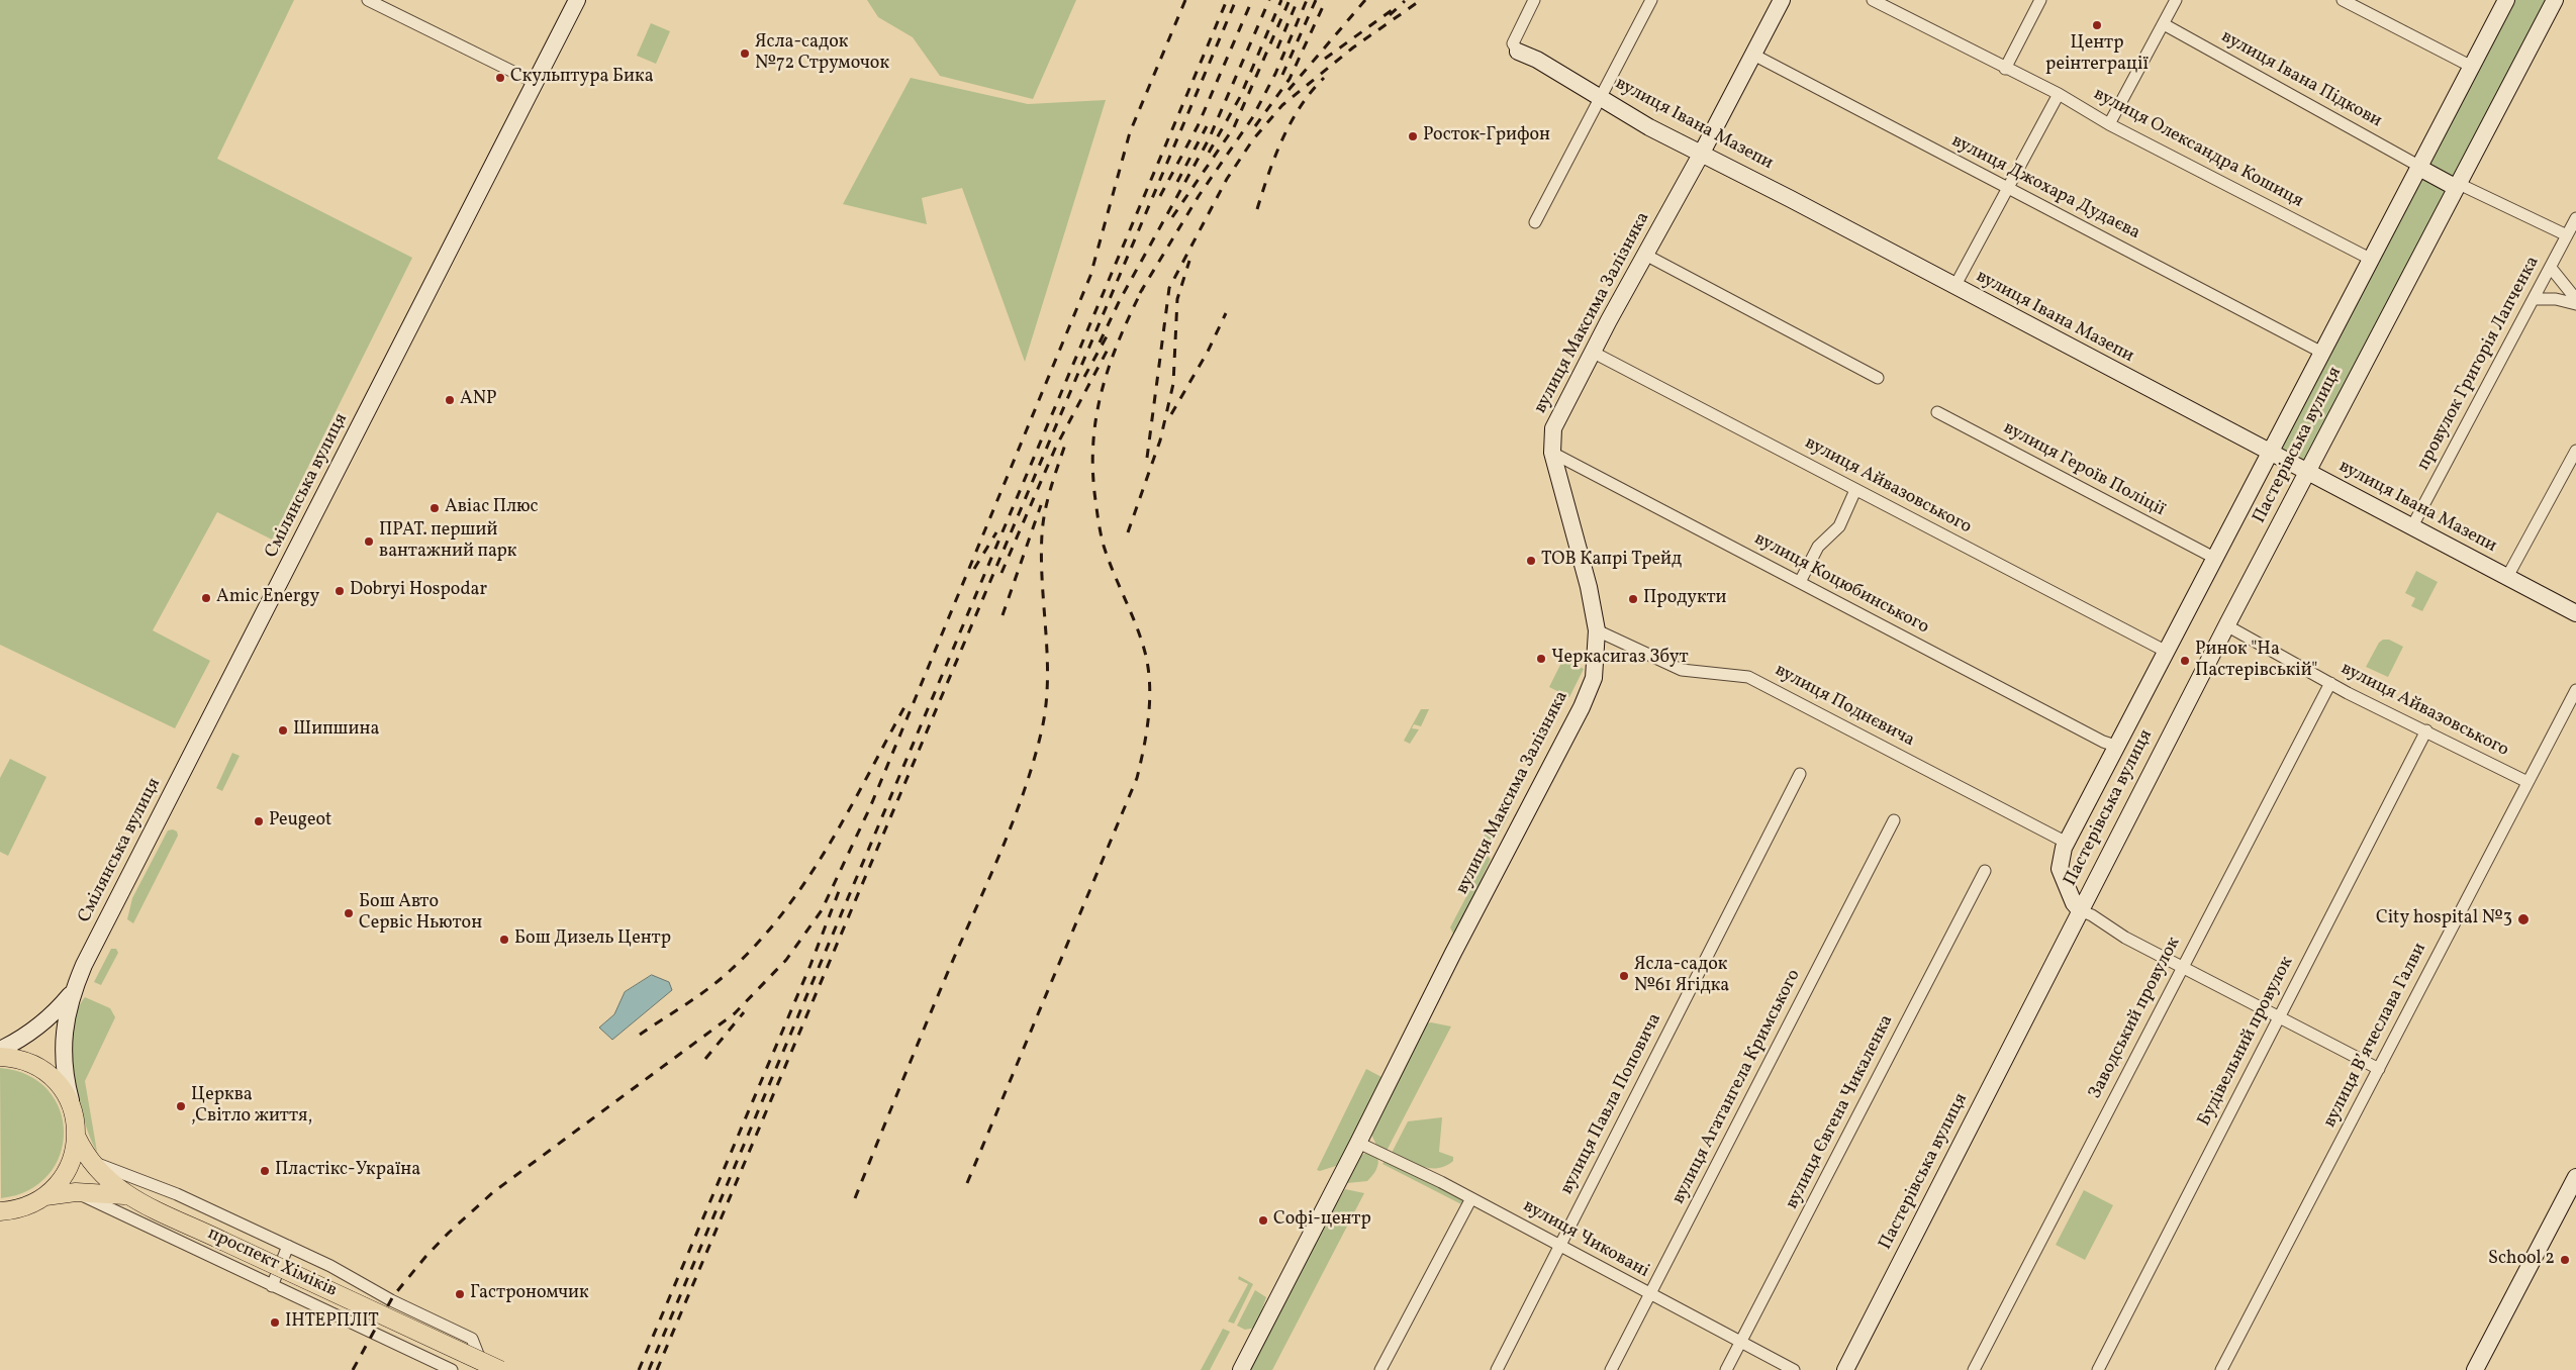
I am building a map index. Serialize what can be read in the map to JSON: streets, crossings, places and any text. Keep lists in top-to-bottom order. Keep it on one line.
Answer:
{"streets":{"main road":["вулиця Івана Мазепи","вулиця Максима Залізняка","Пастерівська вулиця","Смілянська вулиця","проспект Хіміків"],"street":["вулиця Івана Підкови","вулиця Олександра Кошиця","вулиця Джохара Дудаєва","провулок Григорія Лапченка","вулиця Героїв Поліції","вулиця Айвазовського","вулиця Коцюбинського","вулиця Поднєвича","Заводський провулок","вулиця Вʼячеслава Галви","Будівельний провулок","вулиця Агатангела Кримського","вулиця Павла Поповича","вулиця Євгена Чикаленка","вулиця Чиковані"]},"crossings":[["вулиця Івана Підкови","Пастерівська вулиця"],["вулиця Івана Мазепи","вулиця Максима Залізняка"],["вулиця Івана Мазепи","провулок Григорія Лапченка"],["вулиця Івана Мазепи","Пастерівська вулиця"],["вулиця Олександра Кошиця","Пастерівська вулиця"],["вулиця Джохара Дудаєва","вулиця Максима Залізняка"],["вулиця Джохара Дудаєва","Пастерівська вулиця"],["вулиця Максима Залізняка","вулиця Айвазовського"],["вулиця Максима Залізняка","вулиця Коцюбинського"],["вулиця Максима Залізняка","вулиця Поднєвича"],["вулиця Максима Залізняка","вулиця Чиковані"],["Пастерівська вулиця","вулиця Героїв Поліції"],["Пастерівська вулиця","вулиця Айвазовського"],["Пастерівська вулиця","вулиця Коцюбинського"],["Пастерівська вулиця","вулиця Поднєвича"],["вулиця Айвазовського","Заводський провулок"],["вулиця Айвазовського","вулиця Вʼячеслава Галви"],["вулиця Айвазовського","Будівельний провулок"],["вулиця Агатангела Кримського","вулиця Чиковані"],["вулиця Павла Поповича","вулиця Чиковані"],["вулиця Євгена Чикаленка","вулиця Чиковані"]],"places":["Центр реінтеграції","Ясла-садок №72 Струмочок","Cкульптура Бика","Росток-Грифон","ANP","Авіас Плюс","ПРАТ. перший вантажний парк","ТОВ Капрі Трейд","Dobryi Hospodar","Amic Energy","Продукти","Черкасигаз Збут","Ринок \"На Пастерівській\"","Шипшина","Peugeot","Бош Авто Сервіс Ньютон","City hospital №3","Бош Дизель Центр","Ясла-садок №61 Ягідка","Церква ,Світло життя,","Пластікс-Україна","Софі-центр","School 2","Гастрономчик","ІНТЕРПЛІТ"]}
